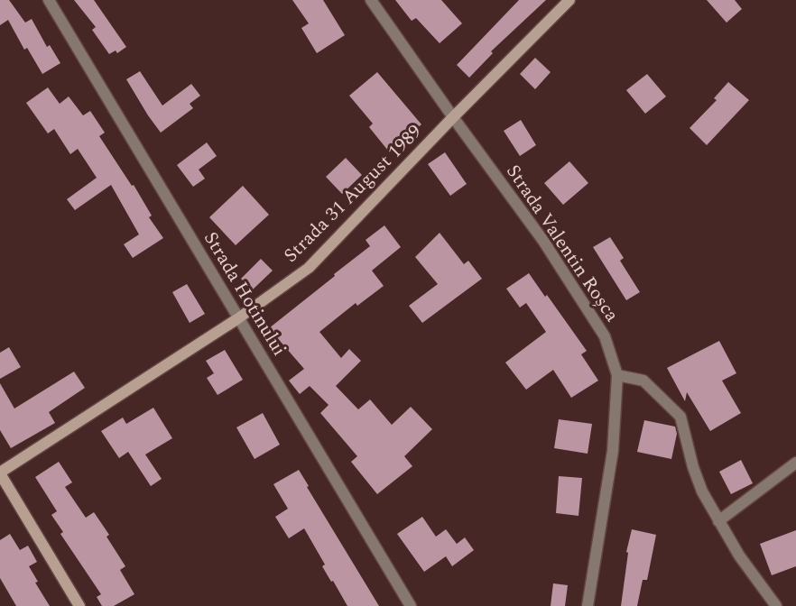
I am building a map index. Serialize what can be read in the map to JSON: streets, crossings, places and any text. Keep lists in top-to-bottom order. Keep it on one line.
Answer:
{"streets":{"street":["Strada 31 August 1989","Strada Valentin Roșca","Strada Hotinului"]},"crossings":[["Strada 31 August 1989","Strada Valentin Roșca"],["Strada 31 August 1989","Strada Hotinului"]]}
